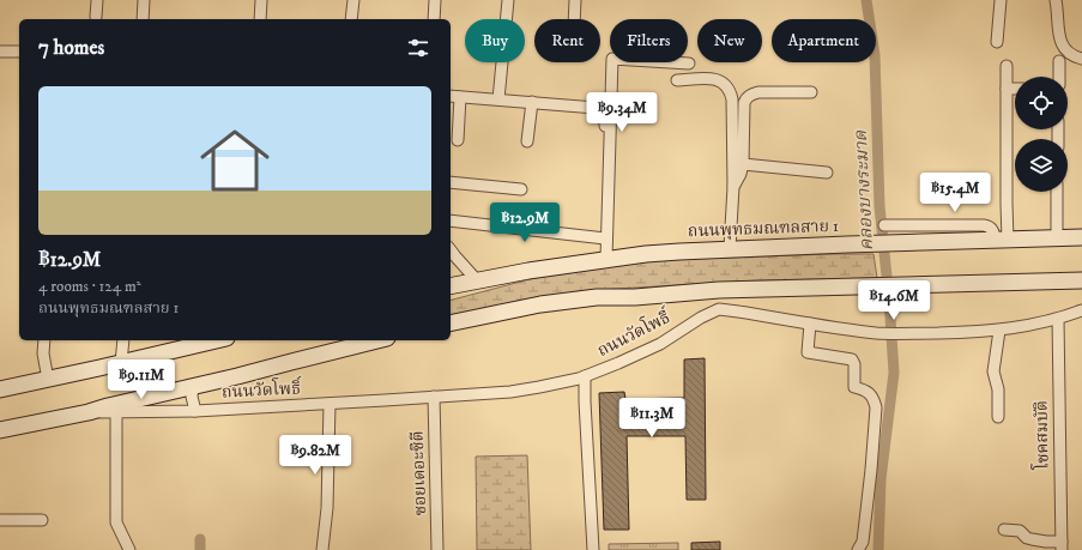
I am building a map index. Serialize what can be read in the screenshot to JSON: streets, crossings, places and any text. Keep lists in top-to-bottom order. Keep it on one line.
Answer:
{"streets":{"main road":["ถนนพุทธมณฑลสาย 1"],"street":["ถนนวัดโพธิ์","โชคสมบัติ","ซอยเดอะซิตี"]},"crossings":[["ถนนวัดโพธิ์","ซอยเดอะซิตี"]],"water":["คลองบางระมาด"],"page":{"chip":["Buy","Rent","Filters","New","Apartment"],"heading":"7 homes","list":[{"name":"฿12.9M","note":"4 rooms · 124 m² · ถนนพุทธมณฑลสาย 1"}],"price":["฿9.34M","฿15.4M","฿12.9M","฿14.6M","฿9.11M","฿11.3M","฿9.82M"]}}
